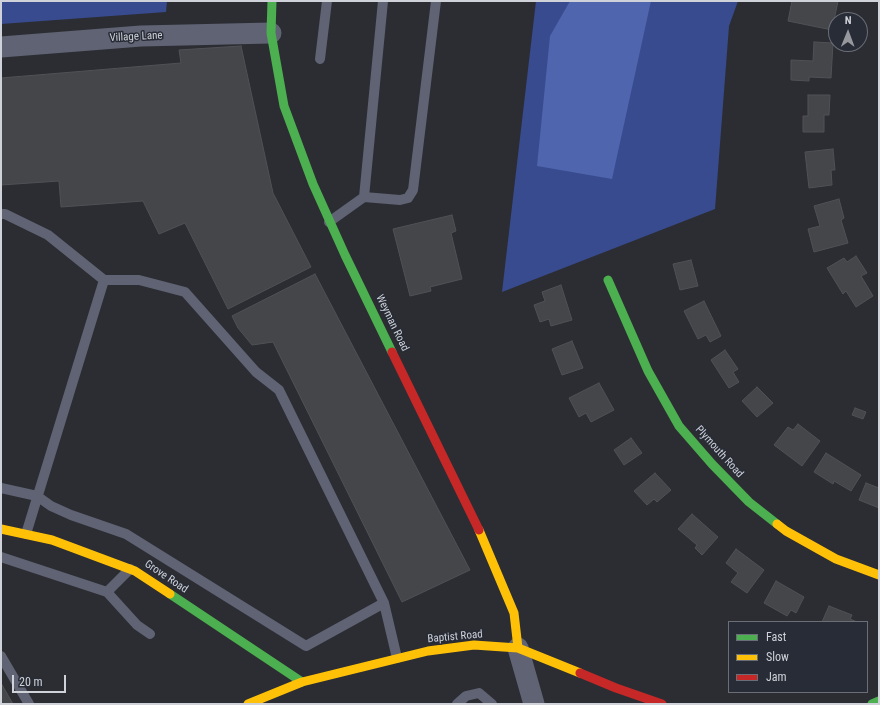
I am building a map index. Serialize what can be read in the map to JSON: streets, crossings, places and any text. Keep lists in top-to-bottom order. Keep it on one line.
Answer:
{"streets":{"street":["Village Lane","Weyman Road","Plymouth Road","Grove Road","Baptist Road"]},"crossings":[["Village Lane","Weyman Road"],["Weyman Road","Baptist Road"],["Grove Road","Baptist Road"]],"legend":["Fast","Slow","Jam"],"scale_bar":"20 m","north":"top"}
